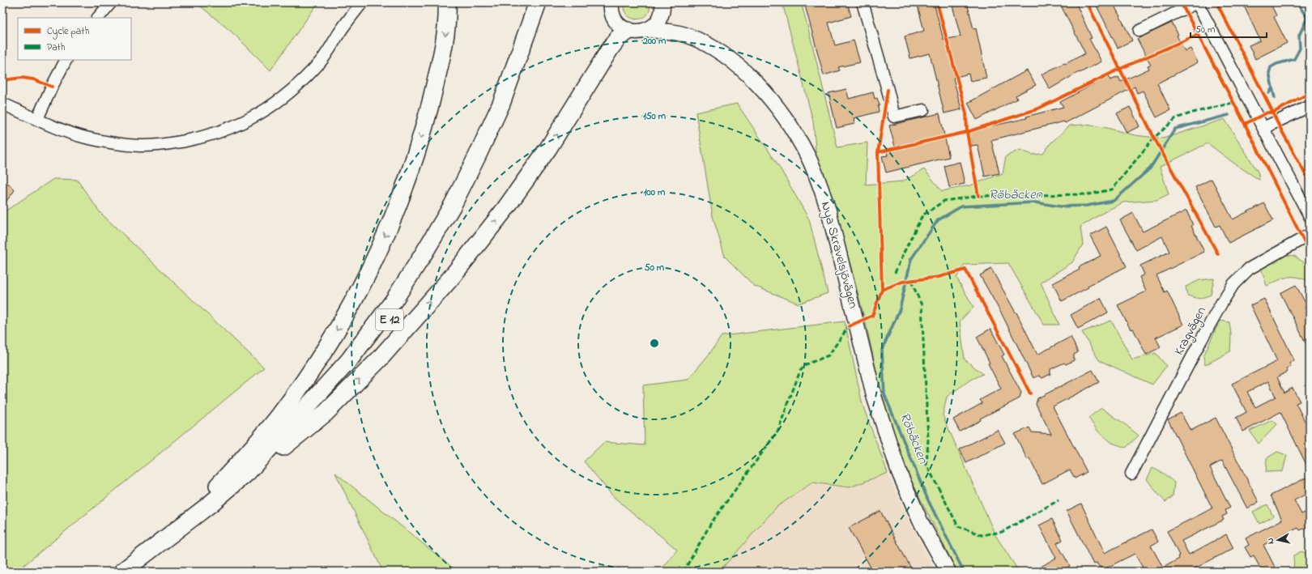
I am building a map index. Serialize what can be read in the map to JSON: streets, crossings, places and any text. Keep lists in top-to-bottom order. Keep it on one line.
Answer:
{"streets":{"highway":["E 12"],"main road":["Nya Skravelsjövägen"],"street":["Kragvägen"]},"water":["Röbäcken"],"legend":["Cycle path","Path"],"scale_bar":"50 m","north":"left","rings":["200 m","150 m","100 m","50 m"]}
